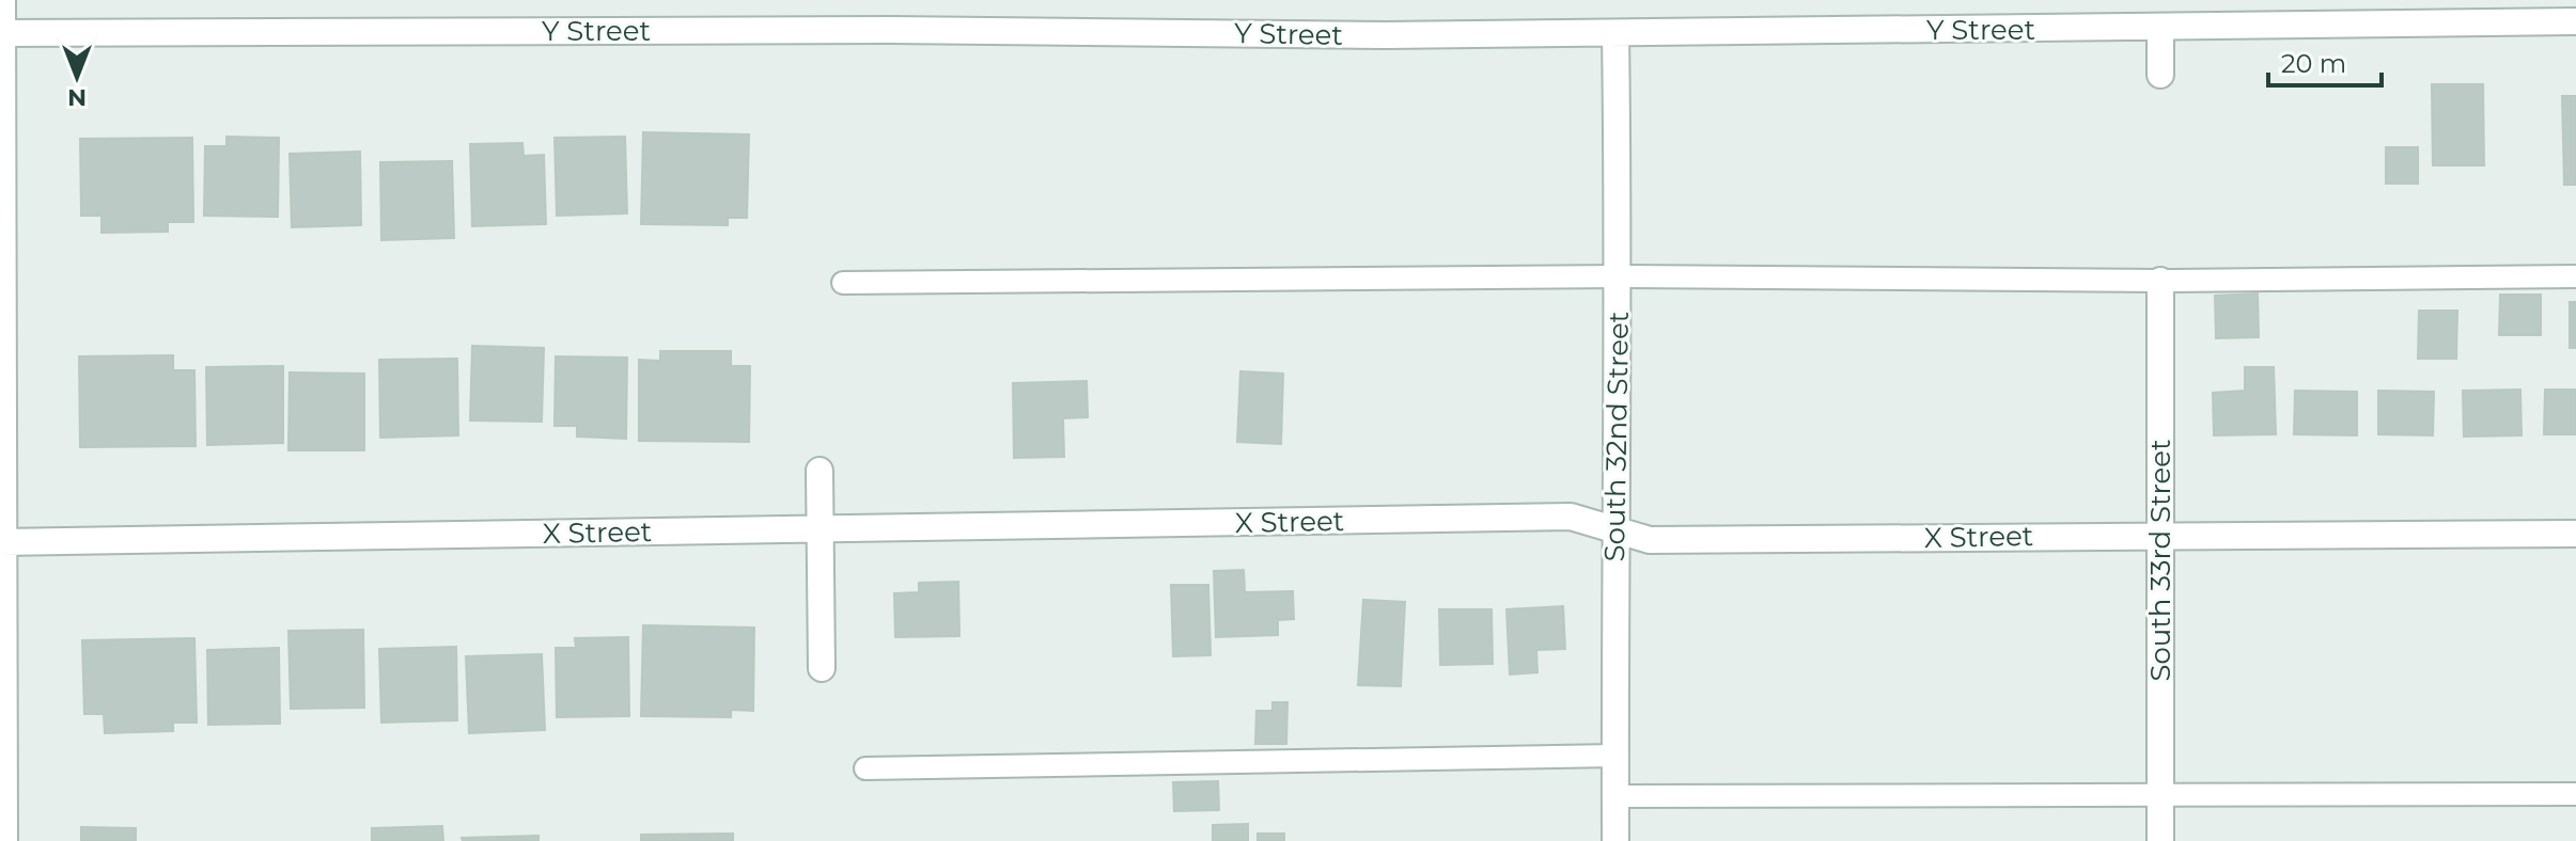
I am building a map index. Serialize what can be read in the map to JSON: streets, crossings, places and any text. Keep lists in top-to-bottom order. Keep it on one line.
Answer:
{"streets":{"street":["Y Street","South 32nd Street","X Street","South 33rd Street"]},"crossings":[["Y Street","South 32nd Street"],["South 32nd Street","X Street"],["X Street","South 33rd Street"]],"scale_bar":"20 m","north":"bottom"}
